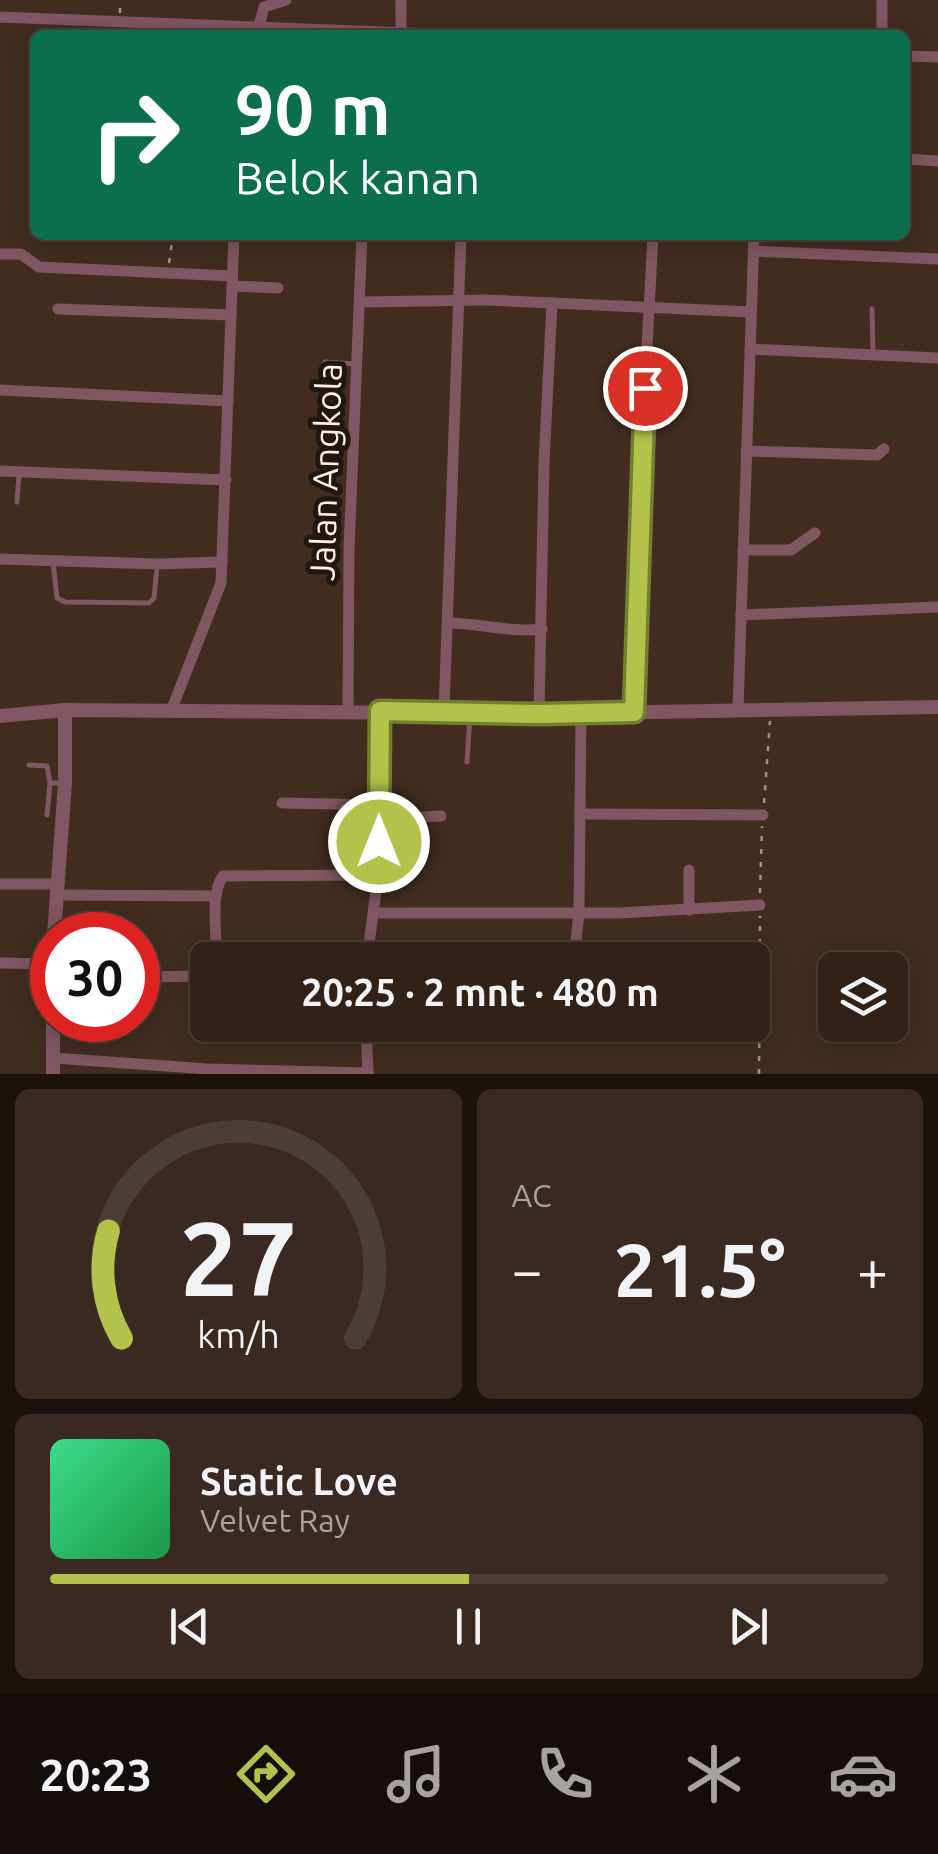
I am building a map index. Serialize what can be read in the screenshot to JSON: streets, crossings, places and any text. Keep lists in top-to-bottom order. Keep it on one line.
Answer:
{"streets":{"street":["Jalan Angkola"]},"page":{"turn":["90 m","Belok kanan"],"limit":"30","trip":"20:25 · 2 mnt · 480 m","tile":"AC","heat":["−","21.5°","+"],"song":["Static Love","Velvet Ray"],"tabs":"20:23","gauge":["27","km/h"]}}
